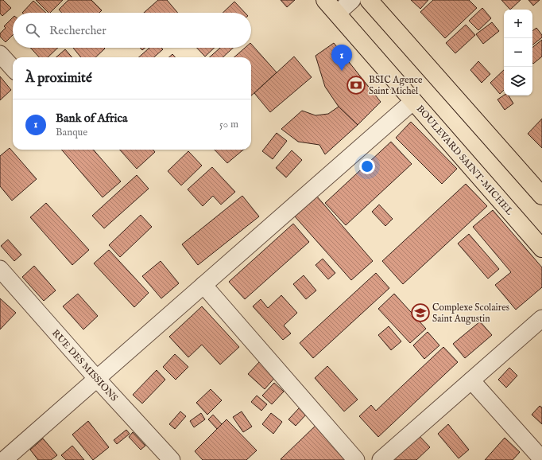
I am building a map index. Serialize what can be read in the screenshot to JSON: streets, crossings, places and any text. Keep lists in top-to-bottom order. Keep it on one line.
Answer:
{"streets":{"main road":["BOULEVARD SAINT-MICHEL"],"street":["RUE DES MISSIONS"]},"places":{"bank":["BSIC Agence Saint Michel"],"school or university":["Complexe Scolaires Saint Augustin"]},"page":{"map_buttons":["+","−"],"search":"Rechercher","pins":"1","heading":"À proximité","list":[{"mark":"1","name":"Bank of Africa","note":"Banque","value":"50 m"}]}}
